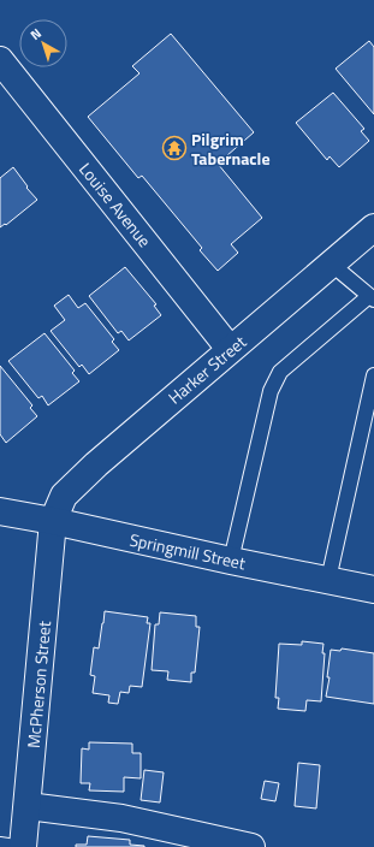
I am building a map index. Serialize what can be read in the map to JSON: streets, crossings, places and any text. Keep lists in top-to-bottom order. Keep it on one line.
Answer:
{"streets":{"street":["Louise Avenue","Harker Street","Springmill Street","McPherson Street"]},"crossings":[["Louise Avenue","Harker Street"],["Harker Street","Springmill Street"],["Harker Street","McPherson Street"],["Springmill Street","McPherson Street"]],"places":{"temple":["Pilgrim Tabernacle"]},"north":"top left"}
